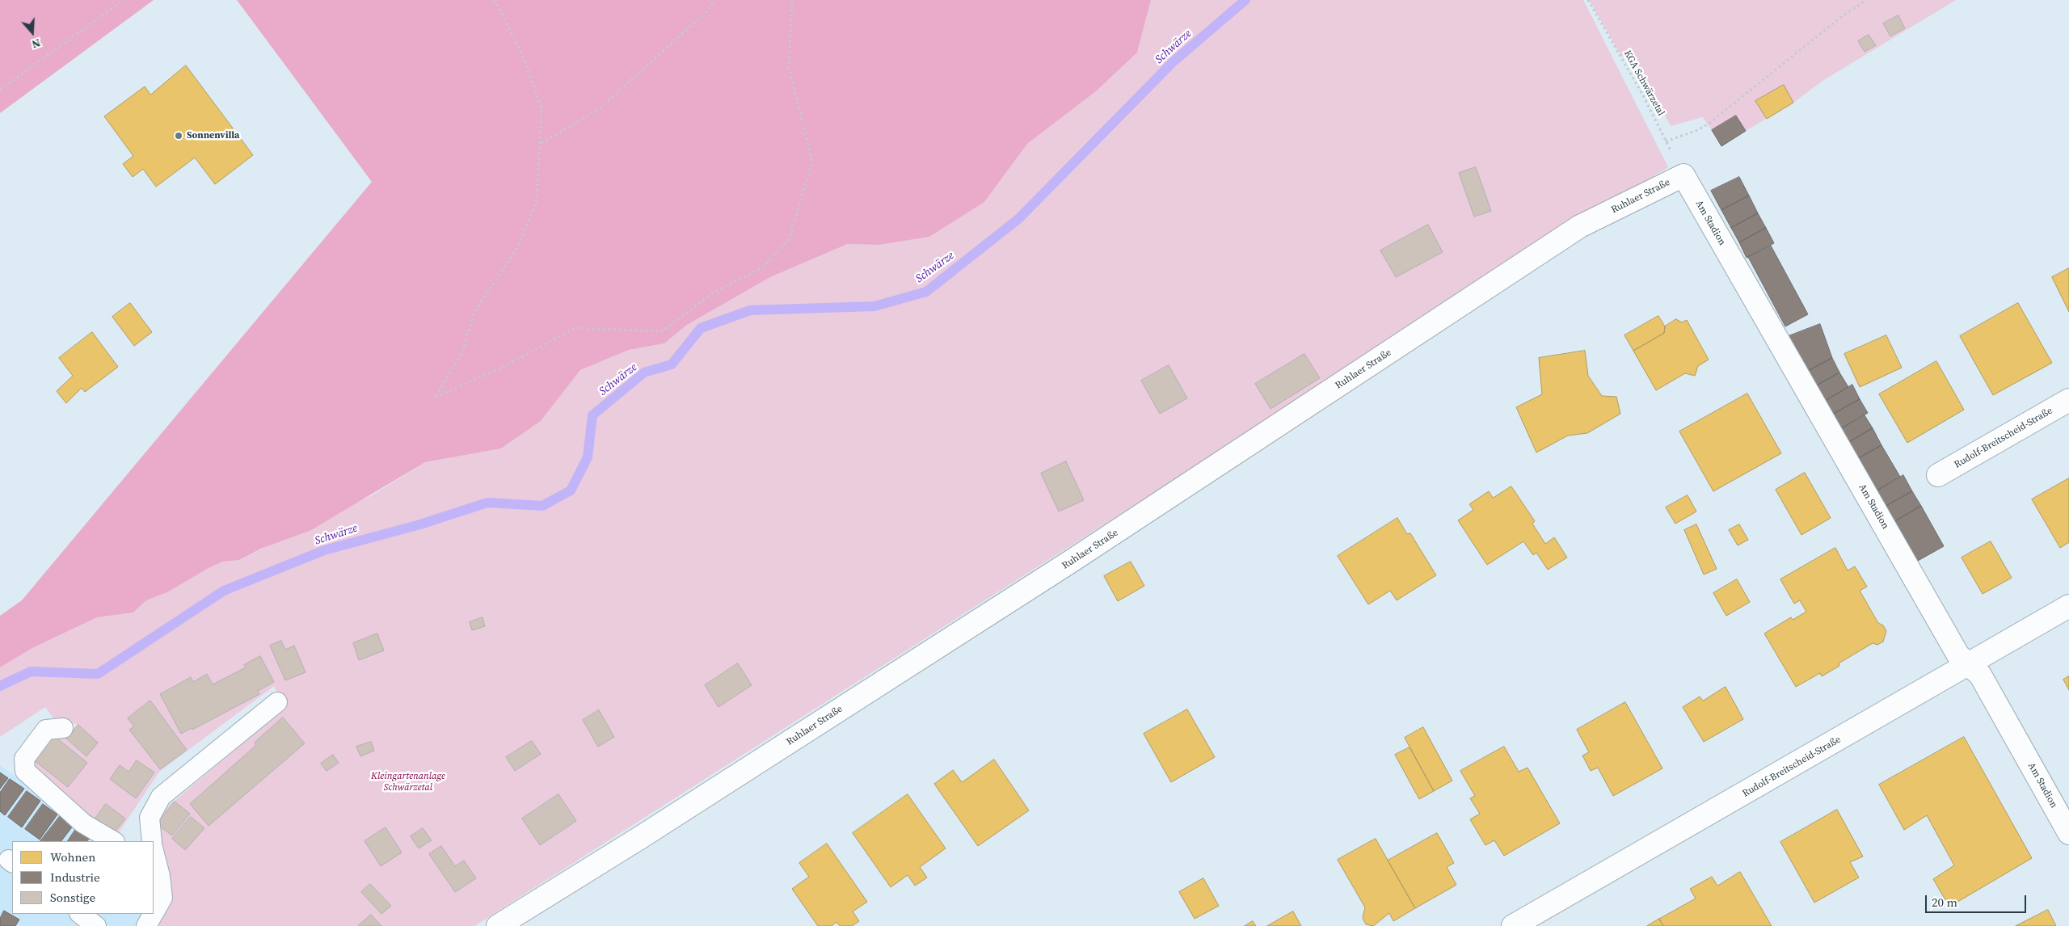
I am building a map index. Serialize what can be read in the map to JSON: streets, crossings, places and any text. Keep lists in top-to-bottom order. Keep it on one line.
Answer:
{"streets":{"street":["Ruhlaer Straße","Am Stadion","Rudolf-Breitscheid-Straße"],"path":["KGA Schwärzetal"]},"crossings":[["KGA Schwärzetal","Ruhlaer Straße"],["KGA Schwärzetal","Am Stadion"],["Ruhlaer Straße","Am Stadion"],["Am Stadion","Rudolf-Breitscheid-Straße"]],"water":["Schwärze"],"parks":["Kleingartenanlage Schwärzetal"],"places":["Sonnenvilla"],"legend":["Wohnen","Industrie","Sonstige"],"scale_bar":"20 m","north":"bottom"}
